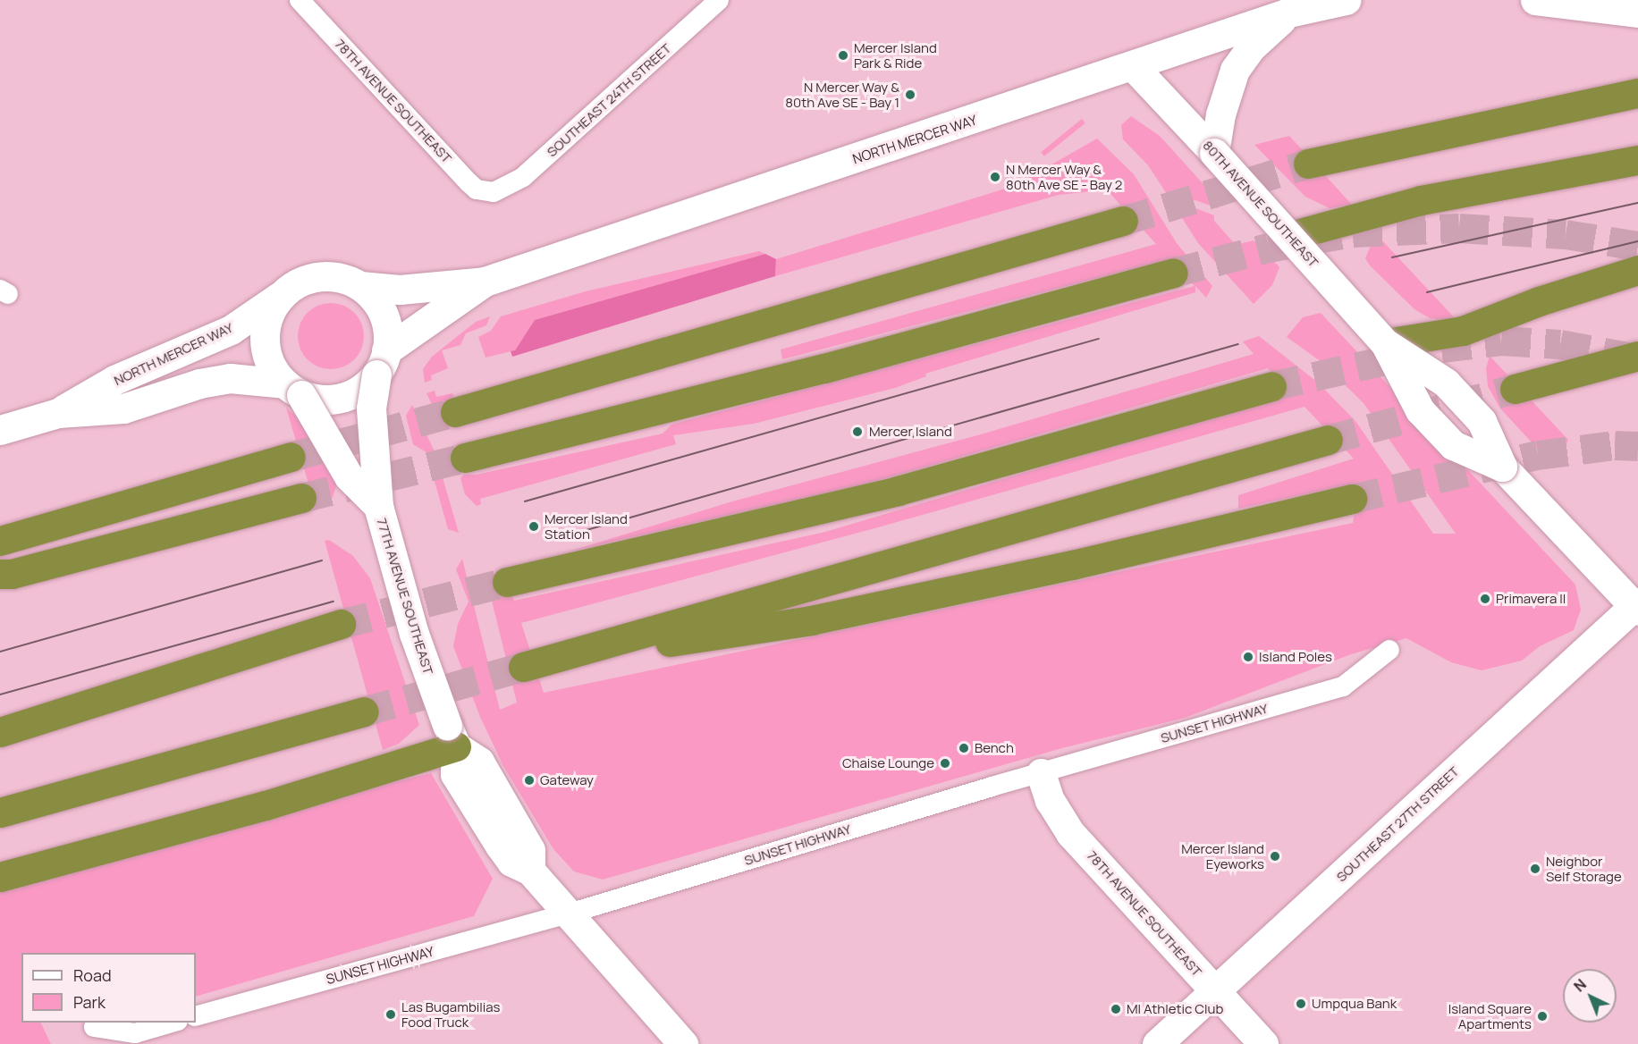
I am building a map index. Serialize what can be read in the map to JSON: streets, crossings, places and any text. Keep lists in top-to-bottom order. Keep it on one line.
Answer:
{"streets":{"street":["SOUTHEAST 24TH STREET","78TH AVENUE SOUTHEAST","NORTH MERCER WAY","80TH AVENUE SOUTHEAST","77TH AVENUE SOUTHEAST","SUNSET HIGHWAY","SOUTHEAST 27TH STREET"]},"crossings":[["SOUTHEAST 24TH STREET","78TH AVENUE SOUTHEAST"],["78TH AVENUE SOUTHEAST","SUNSET HIGHWAY"],["78TH AVENUE SOUTHEAST","SOUTHEAST 27TH STREET"],["NORTH MERCER WAY","80TH AVENUE SOUTHEAST"],["NORTH MERCER WAY","77TH AVENUE SOUTHEAST"],["80TH AVENUE SOUTHEAST","SOUTHEAST 27TH STREET"]],"places":["Mercer Island Park & Ride","N Mercer Way & 80th Ave SE - Bay 1","N Mercer Way & 80th Ave SE - Bay 2","Mercer Island","Mercer Island Station","Primavera II","Island Poles","Bench","Chaise Lounge","Gateway","Mercer Island Eyeworks","Neighbor Self Storage","Umpqua Bank","MI Athletic Club","Las Bugambilias Food Truck","Island Square Apartments"],"legend":["Road","Park"],"north":"top left"}
